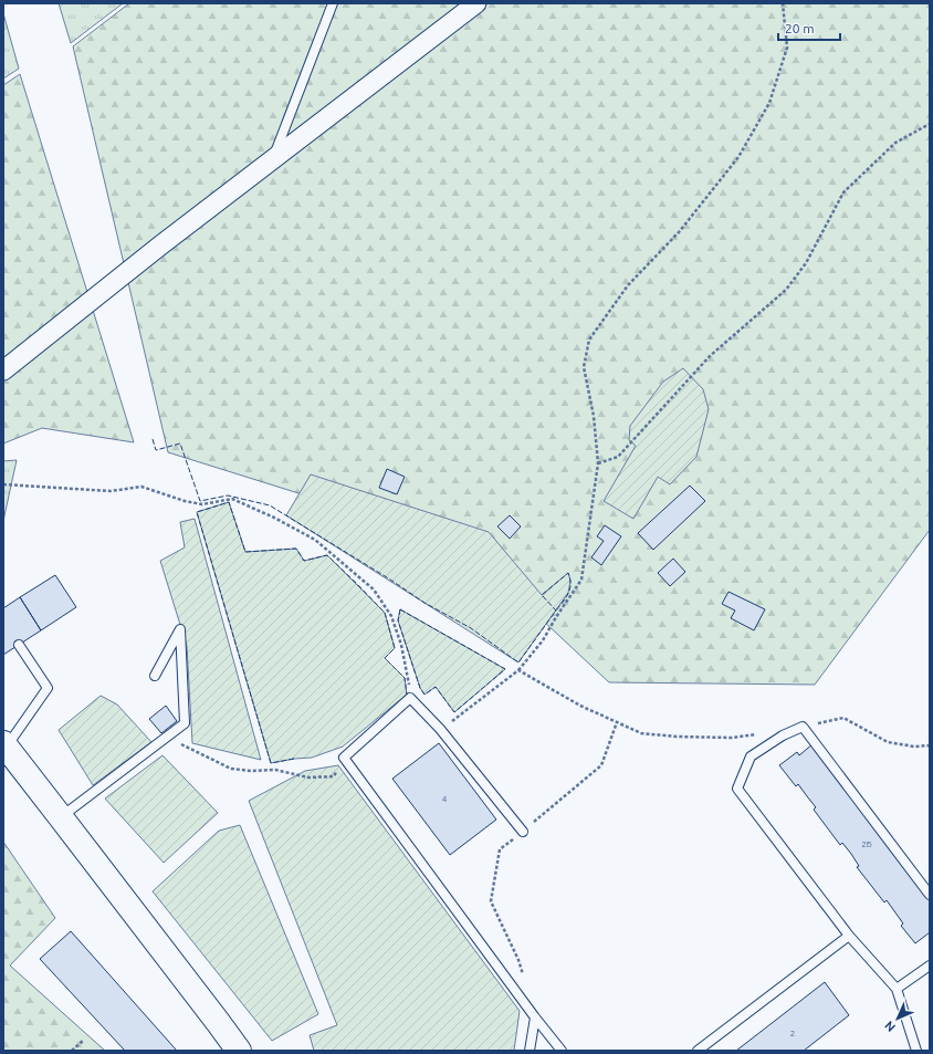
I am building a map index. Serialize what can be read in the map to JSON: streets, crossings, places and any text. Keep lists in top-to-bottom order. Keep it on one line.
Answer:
{"house_numbers":["4","2Б","2"],"scale_bar":"20 m","north":"bottom left"}
